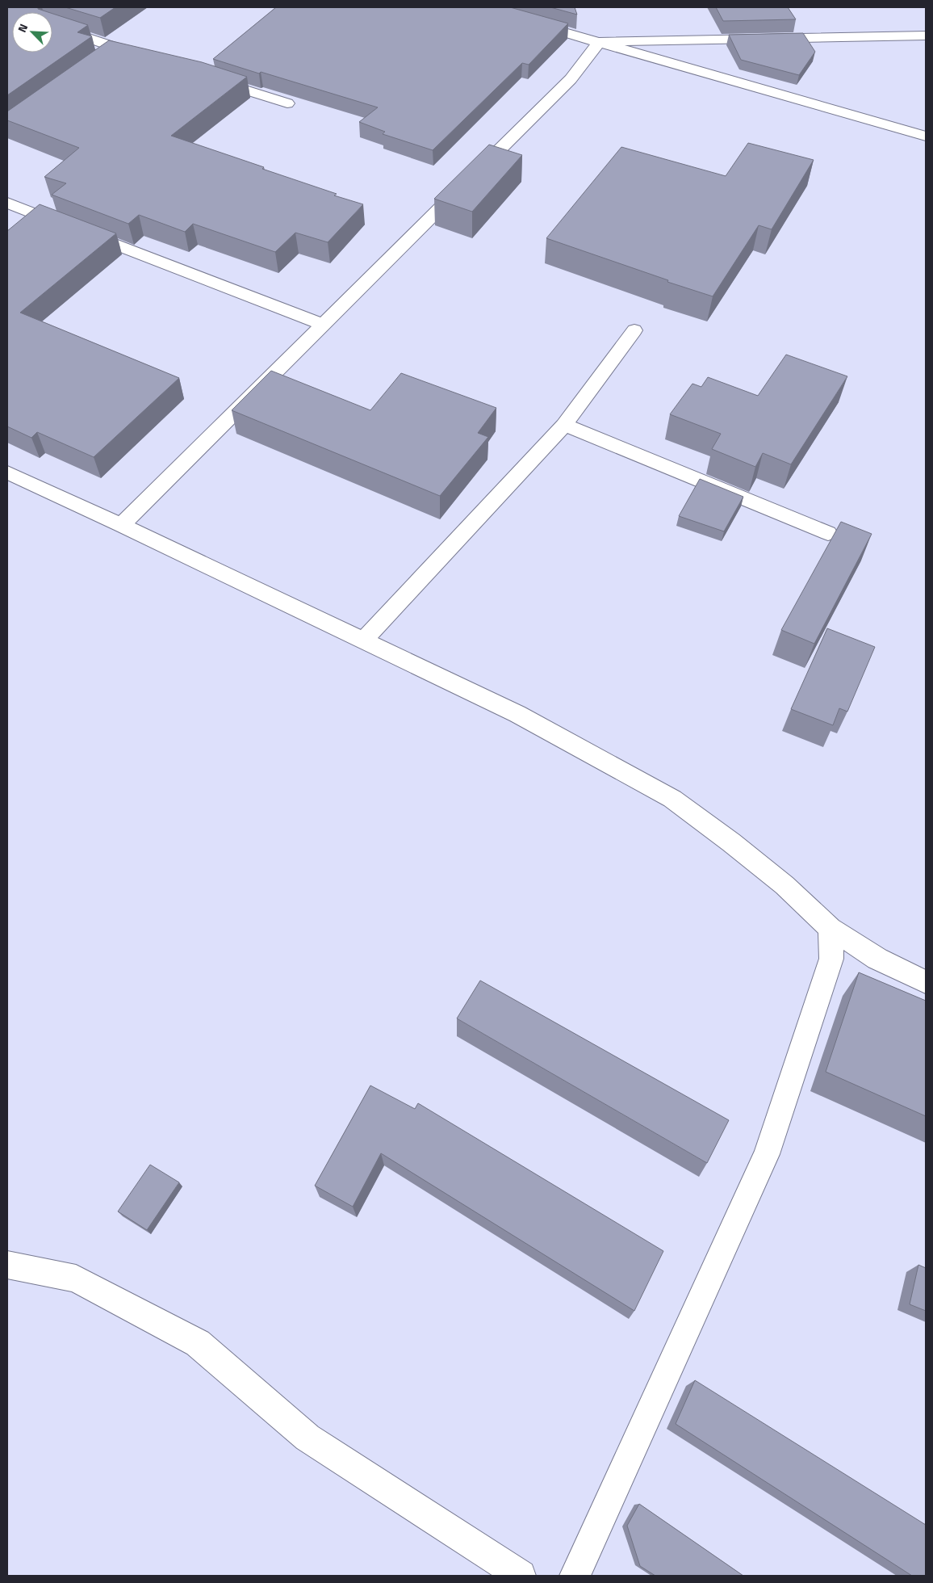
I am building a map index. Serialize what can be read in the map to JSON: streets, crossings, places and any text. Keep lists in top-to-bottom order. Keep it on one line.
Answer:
{"north":"top left"}
